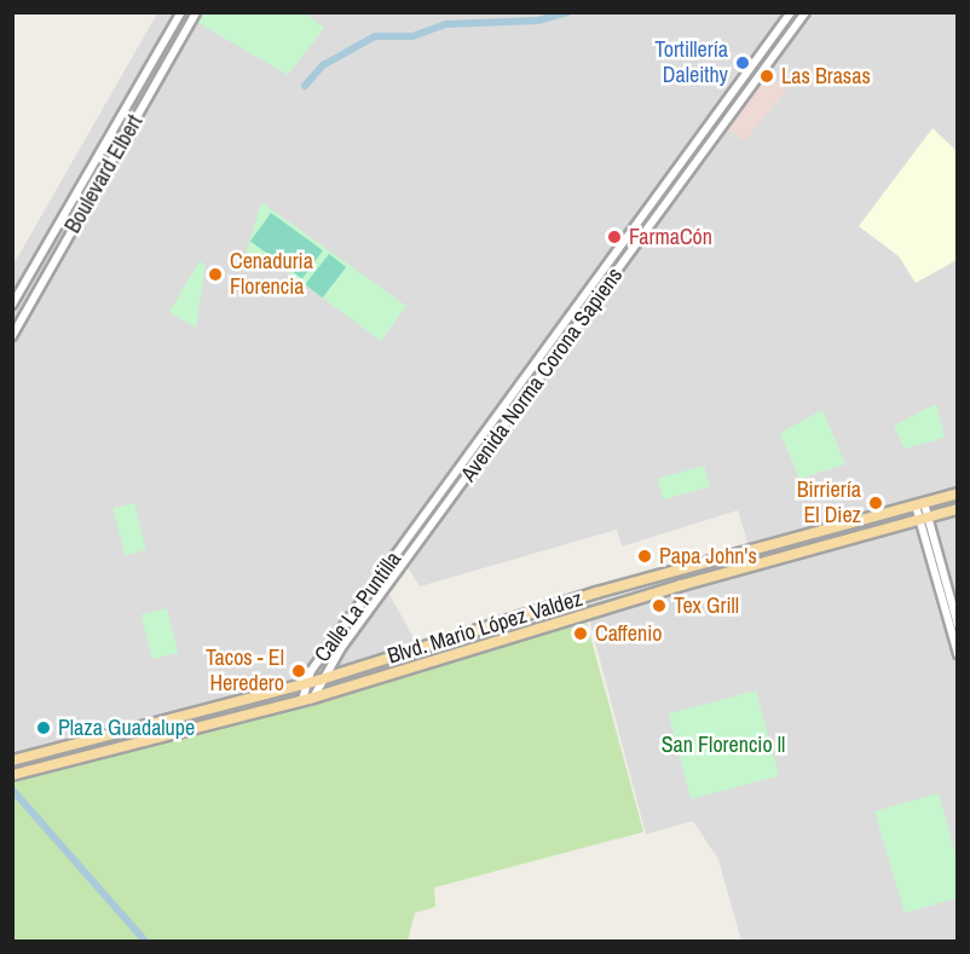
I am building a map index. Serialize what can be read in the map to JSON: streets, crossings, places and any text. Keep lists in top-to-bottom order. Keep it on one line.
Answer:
{"streets":{"main road":["Blvd. Mario López Valdez"],"street":["Boulevard Elbert","Avenida Norma Corona Sapiens","Calle La Puntilla"]},"crossings":[["Avenida Norma Corona Sapiens","Calle La Puntilla"],["Calle La Puntilla","Blvd. Mario López Valdez"]],"parks":["San Florencio ll"],"places":["Tortillería Daleithy","Las Brasas","FarmaCón","Cenaduria Florencia","Birriería El Diez","Papa John's","Tex Grill","Caffenio","Tacos - El Heredero","Plaza Guadalupe"]}
